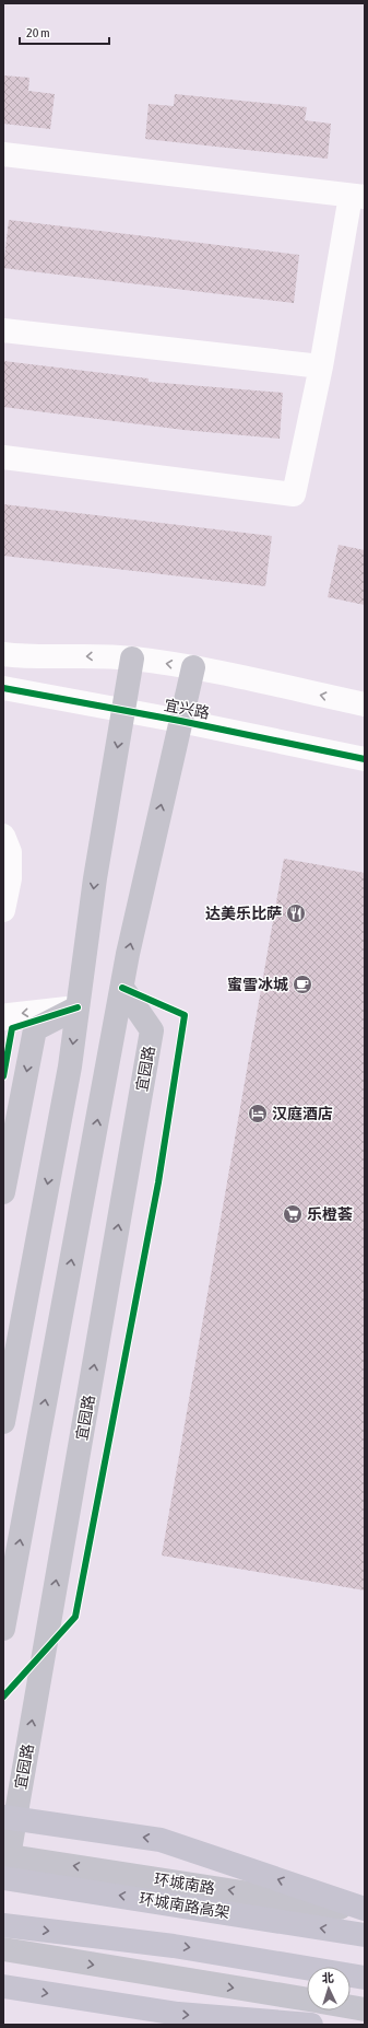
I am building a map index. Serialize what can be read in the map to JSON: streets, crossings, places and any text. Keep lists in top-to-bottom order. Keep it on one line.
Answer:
{"streets":{"highway":["环城南路高架"],"main road":["宜园路","环城南路"],"street":["宜兴路"]},"crossings":[["宜园路","环城南路"],["宜园路","环城南路高架"],["环城南路","环城南路高架"]],"places":{"restaurant":["达美乐比萨"],"cafe":["蜜雪冰城"],"hotel":["汉庭酒店"],"supermarket":["乐橙荟"]},"scale_bar":"20 m","north":"top"}
